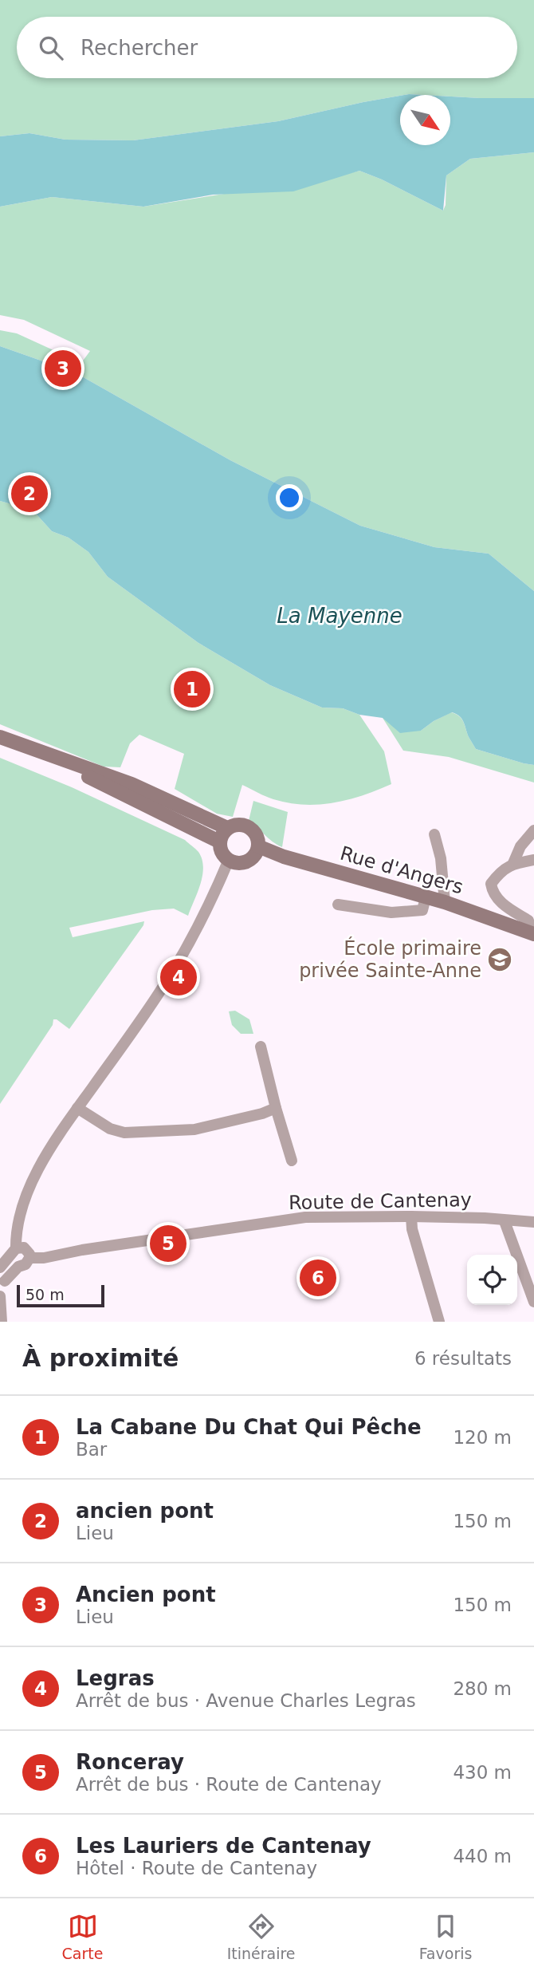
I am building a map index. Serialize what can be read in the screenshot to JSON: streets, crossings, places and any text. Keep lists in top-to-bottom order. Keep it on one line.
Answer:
{"streets":{"main road":["Rue d'Angers"],"street":["Route de Cantenay"]},"water":["La Mayenne"],"places":{"school or university":["École primaire privée Sainte-Anne"]},"scale_bar":"50 m","north":"bottom right","page":{"search":"Rechercher","pins":["3","2","1","4","5","6"],"scale":"50 m","heading":["À proximité","6 résultats"],"list":[{"mark":"1","name":"La Cabane Du Chat Qui Pêche","note":"Bar","value":"120 m"},{"mark":"2","name":"ancien pont","note":"Lieu","value":"150 m"},{"mark":"3","name":"Ancien pont","note":"Lieu","value":"150 m"},{"mark":"4","name":"Legras","note":"Arrêt de bus · Avenue Charles Legras","value":"280 m"},{"mark":"5","name":"Ronceray","note":"Arrêt de bus · Route de Cantenay","value":"430 m"},{"mark":"6","name":"Les Lauriers de Cantenay","note":"Hôtel · Route de Cantenay","value":"440 m"}],"nav":["Carte","Itinéraire","Favoris"]}}
